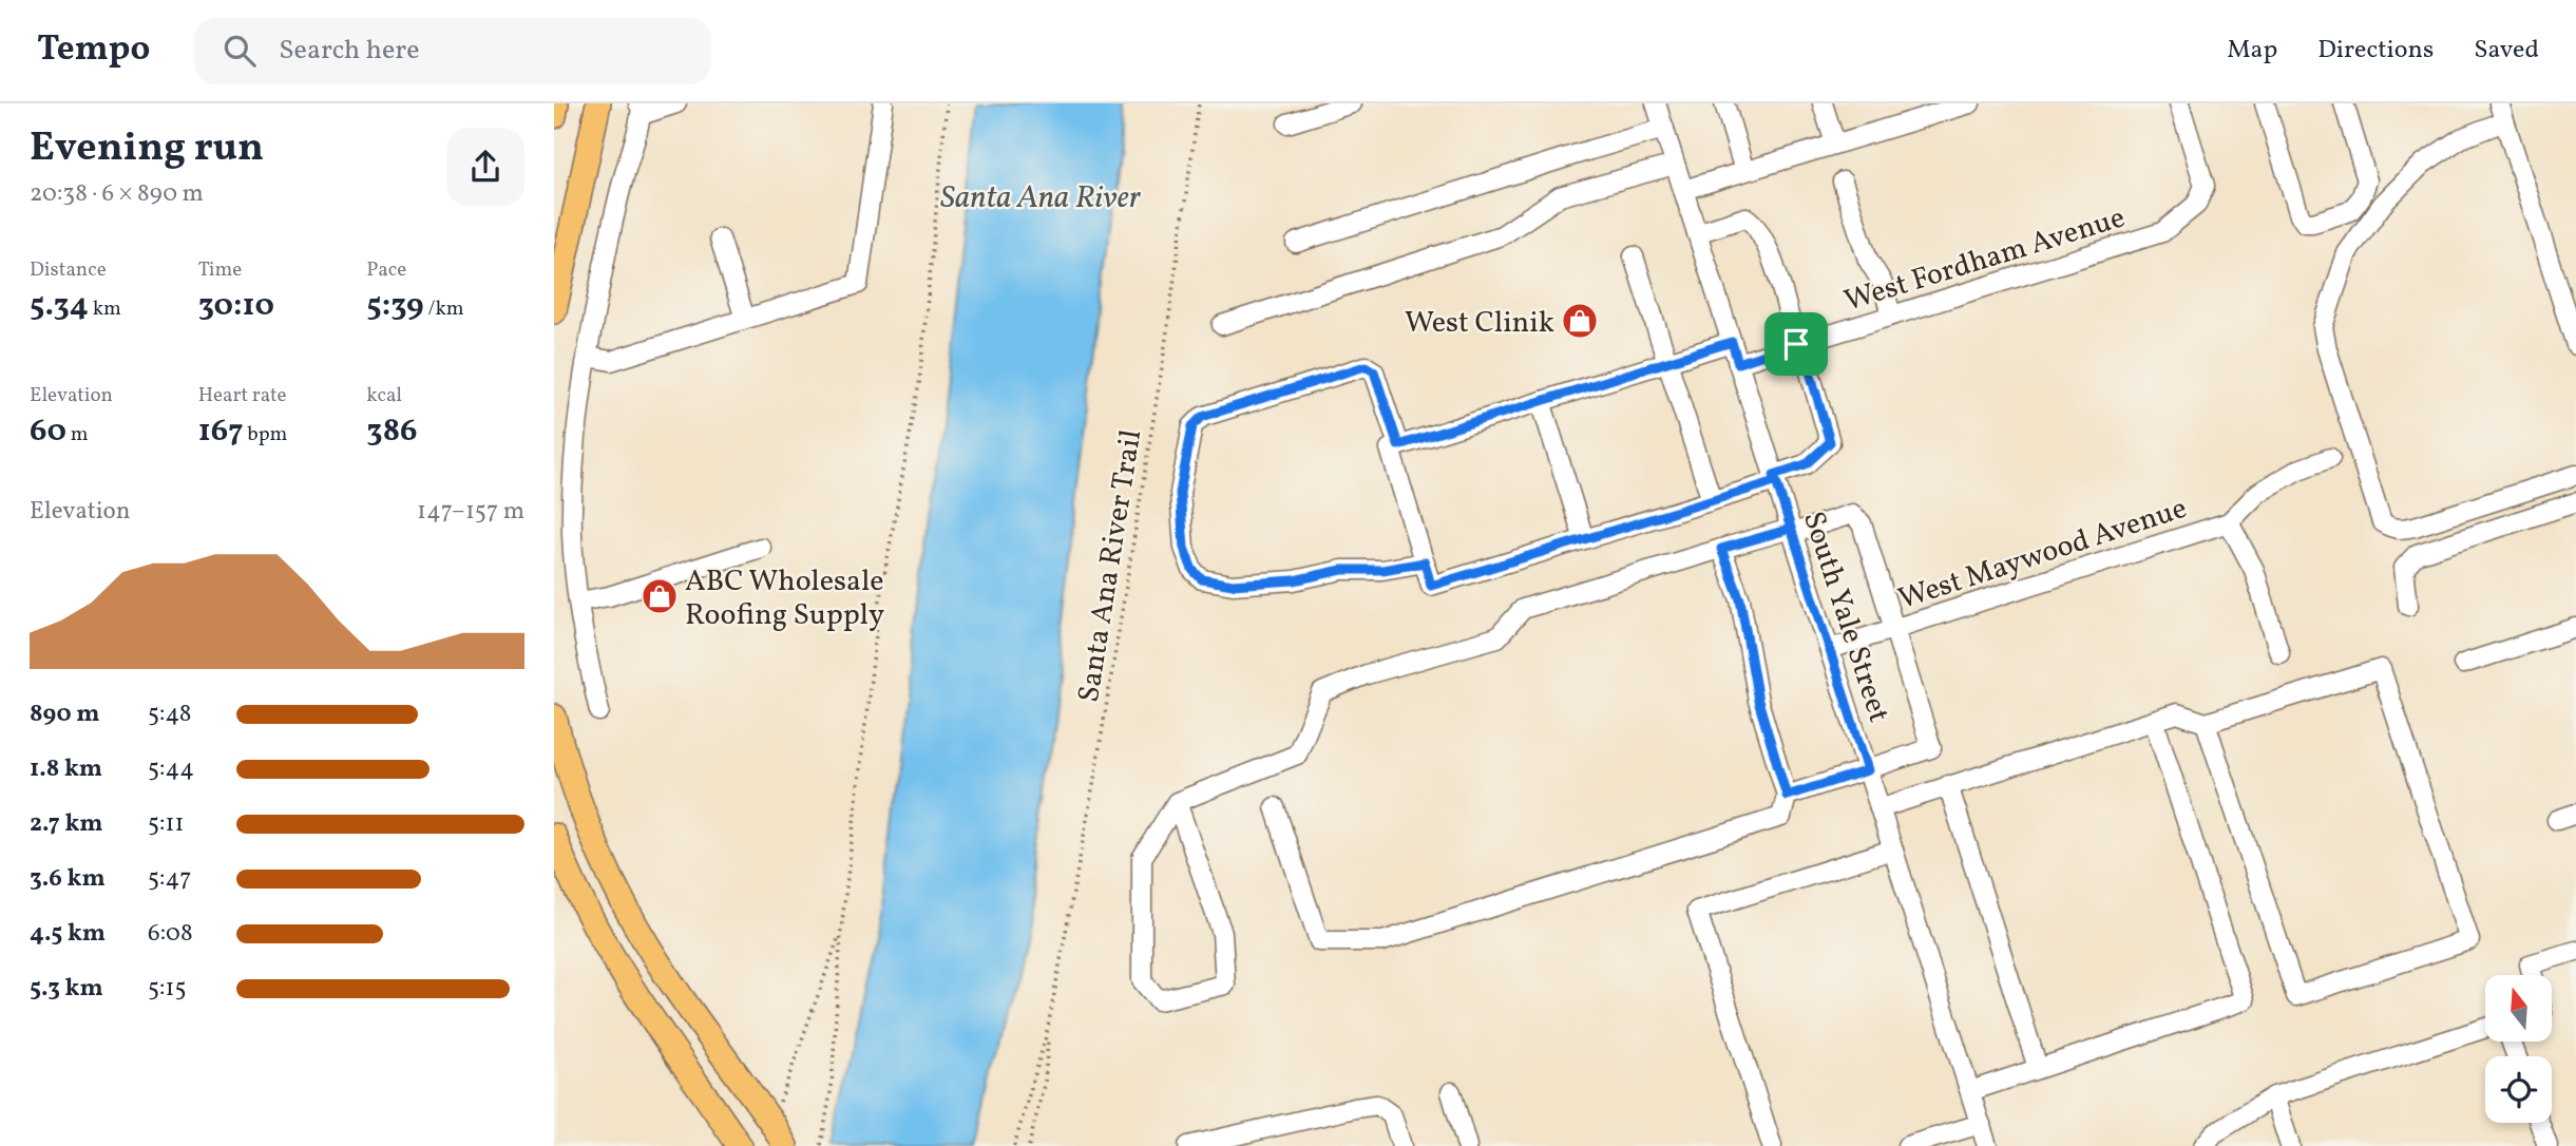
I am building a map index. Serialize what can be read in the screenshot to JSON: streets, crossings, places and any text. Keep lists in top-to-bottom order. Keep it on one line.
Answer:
{"streets":{"street":["West Fordham Avenue","West Maywood Avenue","South Yale Street"],"path":["Santa Ana River Trail"]},"crossings":[["West Fordham Avenue","South Yale Street"],["West Maywood Avenue","South Yale Street"]],"water":["Santa Ana River"],"places":{"shop":["West Clinik","ABC Wholesale Roofing Supply"]},"north":"top","page":{"header":"Tempo","search":"Search here","nav":["Map","Directions","Saved"],"heading":["Evening run","20:38 · 6 × 890 m"],"stats":[["Distance","5.34 km"],["Time","30:10"],["Pace","5:39 /km"],["Elevation","60 m"],["Heart rate","167 bpm"],["kcal","386"]],"chart":["Elevation","147–157 m"],"list":[{"name":"890 m","note":"5:48"},{"name":"1.8 km","note":"5:44"},{"name":"2.7 km","note":"5:11"},{"name":"3.6 km","note":"5:47"},{"name":"4.5 km","note":"6:08"},{"name":"5.3 km","note":"5:15"}]}}
